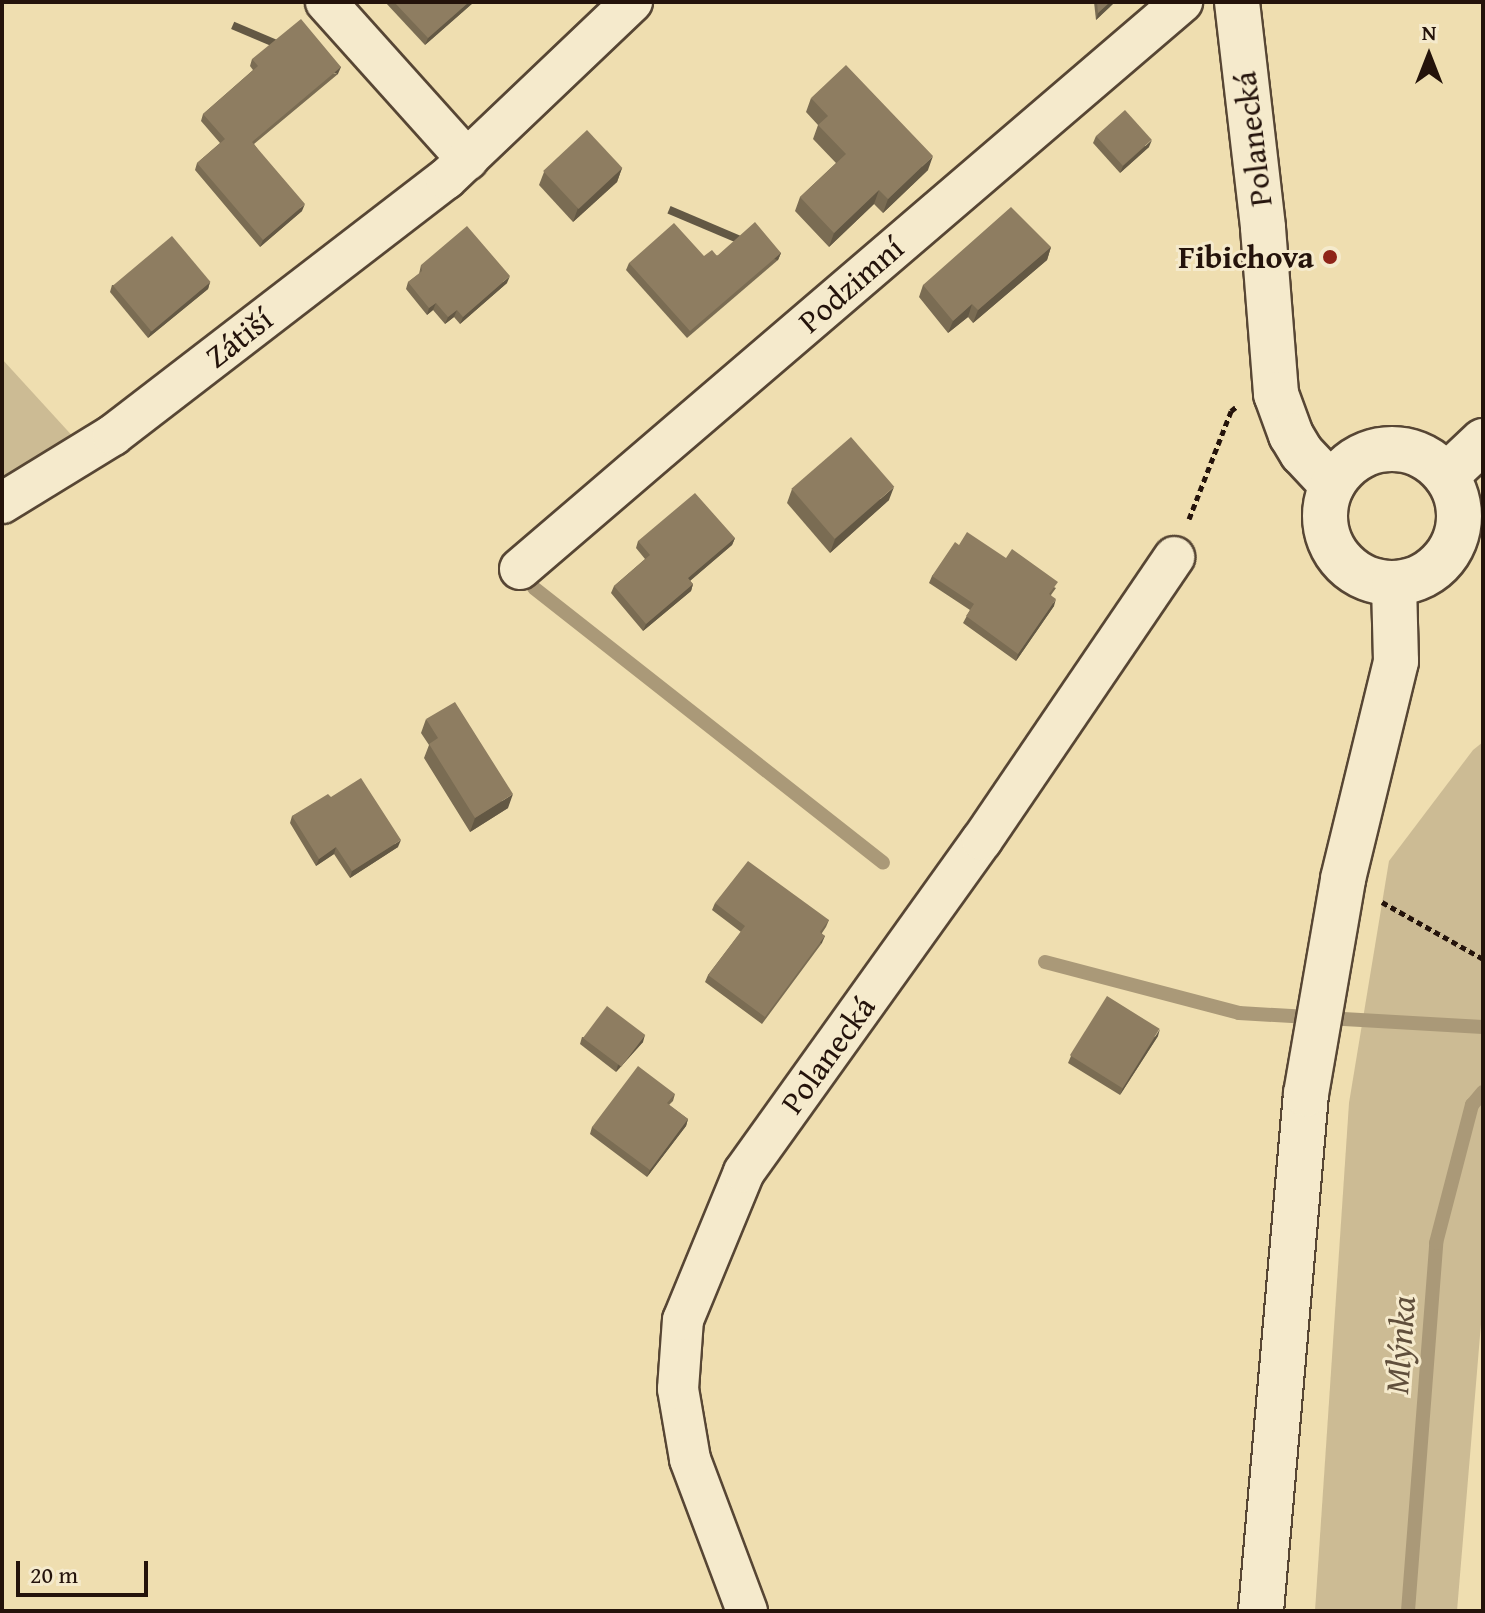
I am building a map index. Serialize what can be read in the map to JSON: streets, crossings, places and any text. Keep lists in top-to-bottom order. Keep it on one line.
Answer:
{"streets":{"street":["Polanecká","Podzimní","Zátiší"]},"water":["Mlýnka"],"places":["Fibichova"],"scale_bar":"20 m","north":"top"}
